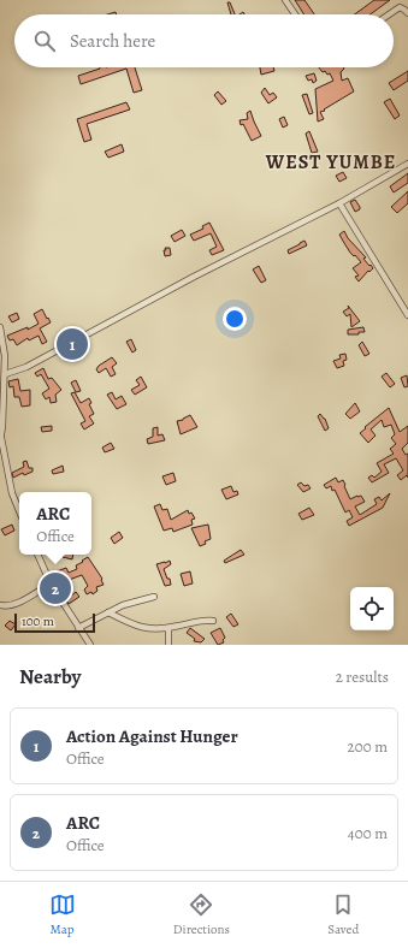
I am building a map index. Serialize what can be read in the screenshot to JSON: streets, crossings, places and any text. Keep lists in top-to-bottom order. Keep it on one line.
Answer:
{"districts":["WEST YUMBE"],"scale_bar":"100 m","page":{"search":"Search here","pins":["1","2"],"popup":["ARC","Office"],"scale":"100 m","heading":["Nearby","2 results"],"list":[{"mark":"1","name":"Action Against Hunger","note":"Office","value":"200 m"},{"mark":"2","name":"ARC","note":"Office","value":"400 m"}],"nav":["Map","Directions","Saved"]}}
